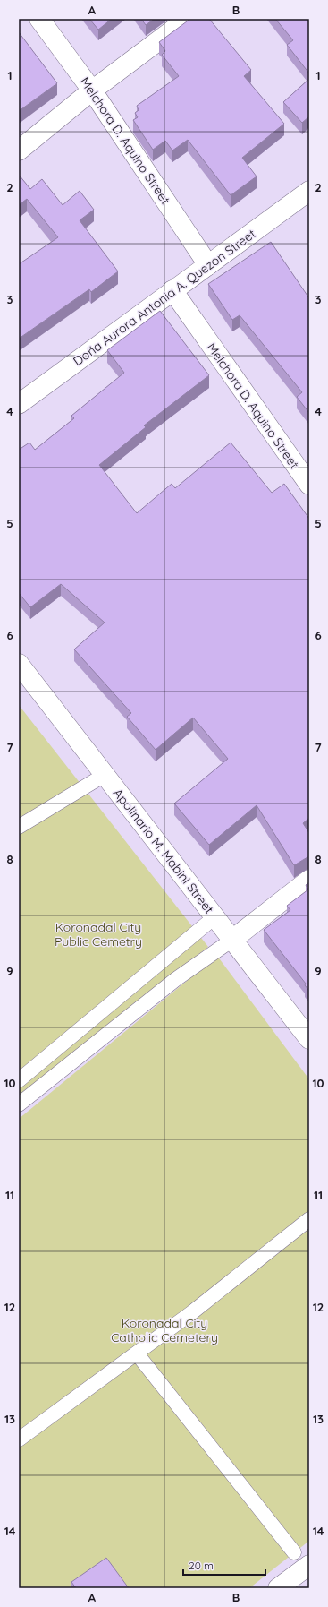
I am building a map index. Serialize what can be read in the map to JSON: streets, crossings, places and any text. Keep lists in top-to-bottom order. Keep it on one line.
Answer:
{"streets":{"street":["Melchora D. Aquino Street","Doña Aurora Antonia A. Quezon Street","Apolinario M. Mabini Street"]},"crossings":[["Melchora D. Aquino Street","Doña Aurora Antonia A. Quezon Street"]],"parks":["Koronadal City Public Cemetry","Koronadal City Catholic Cemetery"],"scale_bar":"20 m","grid":{"columns":["A","B"],"rows":["1","2","3","4","5","6","7","8","9","10","11","12","13","14"]}}
